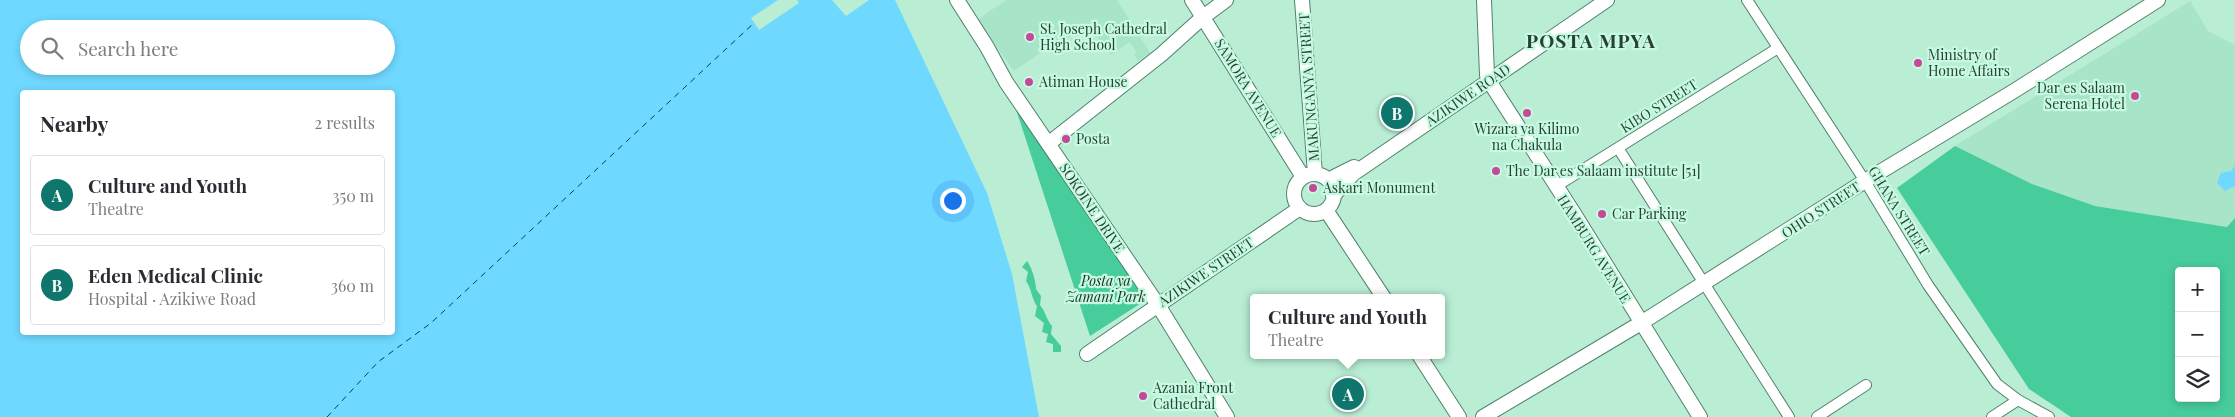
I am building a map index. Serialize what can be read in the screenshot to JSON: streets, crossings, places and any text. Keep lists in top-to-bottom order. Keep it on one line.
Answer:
{"streets":{"street":["MAKUNGANYA STREET","SAMORA AVENUE","AZIKIWE ROAD","KIBO STREET","SOKOINE DRIVE","OHIO STREET","GHANA STREET","HAMBURG AVENUE","AZIKIWE STREET"]},"crossings":[["MAKUNGANYA STREET","SAMORA AVENUE"],["MAKUNGANYA STREET","AZIKIWE ROAD"],["MAKUNGANYA STREET","AZIKIWE STREET"],["SAMORA AVENUE","AZIKIWE ROAD"],["SAMORA AVENUE","AZIKIWE STREET"],["AZIKIWE ROAD","HAMBURG AVENUE"],["AZIKIWE ROAD","AZIKIWE STREET"],["KIBO STREET","GHANA STREET"],["KIBO STREET","HAMBURG AVENUE"],["SOKOINE DRIVE","AZIKIWE STREET"],["OHIO STREET","GHANA STREET"],["OHIO STREET","HAMBURG AVENUE"]],"districts":["POSTA MPYA"],"parks":["Posta ya Zamani Park"],"places":["St. Joseph Cathedral High School","Ministry of Home Affairs","Atiman House","Dar es Salaam Serena Hotel","Wizara ya Kilimo na Chakula","Posta","The Dar es Salaam institute [51]","Askari Monument","Car Parking","Azania Front Cathedral"],"page":{"search":"Search here","heading":["Nearby","2 results"],"pins":["B","A"],"list":[{"mark":"A","name":"Culture and Youth","note":"Theatre","value":"350 m"},{"mark":"B","name":"Eden Medical Clinic","note":"Hospital · Azikiwe Road","value":"360 m"}],"map_buttons":["+","−"],"popup":["Culture and Youth","Theatre"]}}
